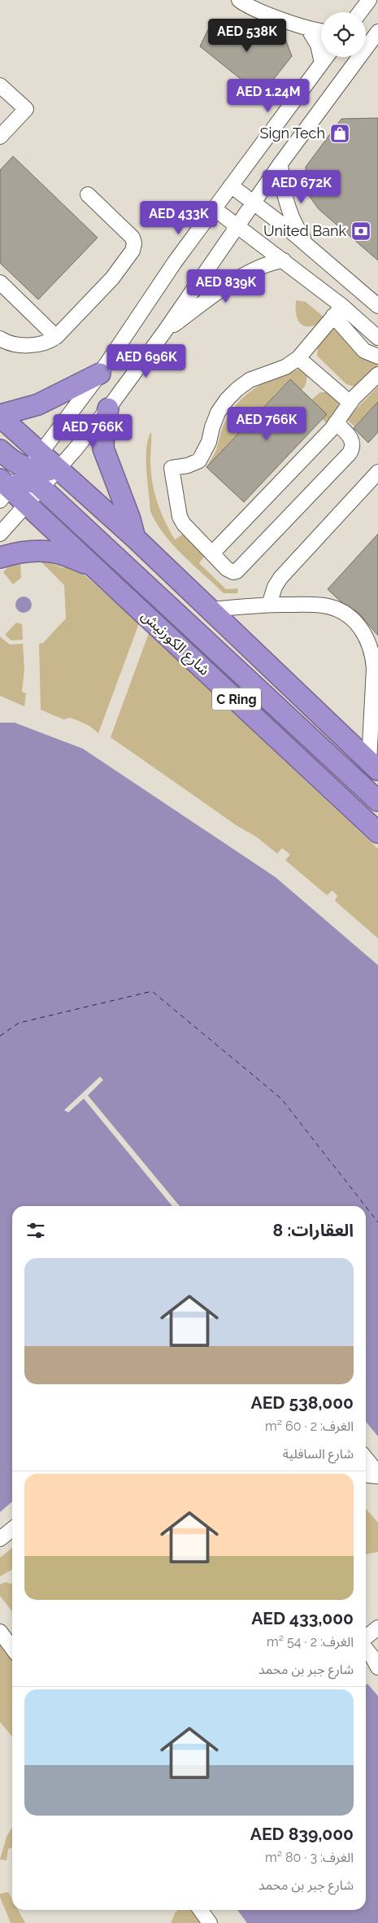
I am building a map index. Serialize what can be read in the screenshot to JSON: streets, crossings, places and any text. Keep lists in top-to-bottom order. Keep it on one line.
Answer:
{"streets":{"highway":["شارع الكورنيش","C Ring"]},"places":{"shop":["Sign Tech"],"bank":["United Bank"]},"page":{"price":["AED 538K","AED 1.24M","AED 672K","AED 433K","AED 839K","AED 696K","AED 766K","AED 766K"],"heading":"العقارات: 8","list":[{"name":"AED 538,000","note":"الغرف: 2 · 60 m² · شارع السافلية"},{"name":"AED 433,000","note":"الغرف: 2 · 54 m² · شارع جبر بن محمد"},{"name":"AED 839,000","note":"الغرف: 3 · 80 m² · شارع جبر بن محمد"}]}}
